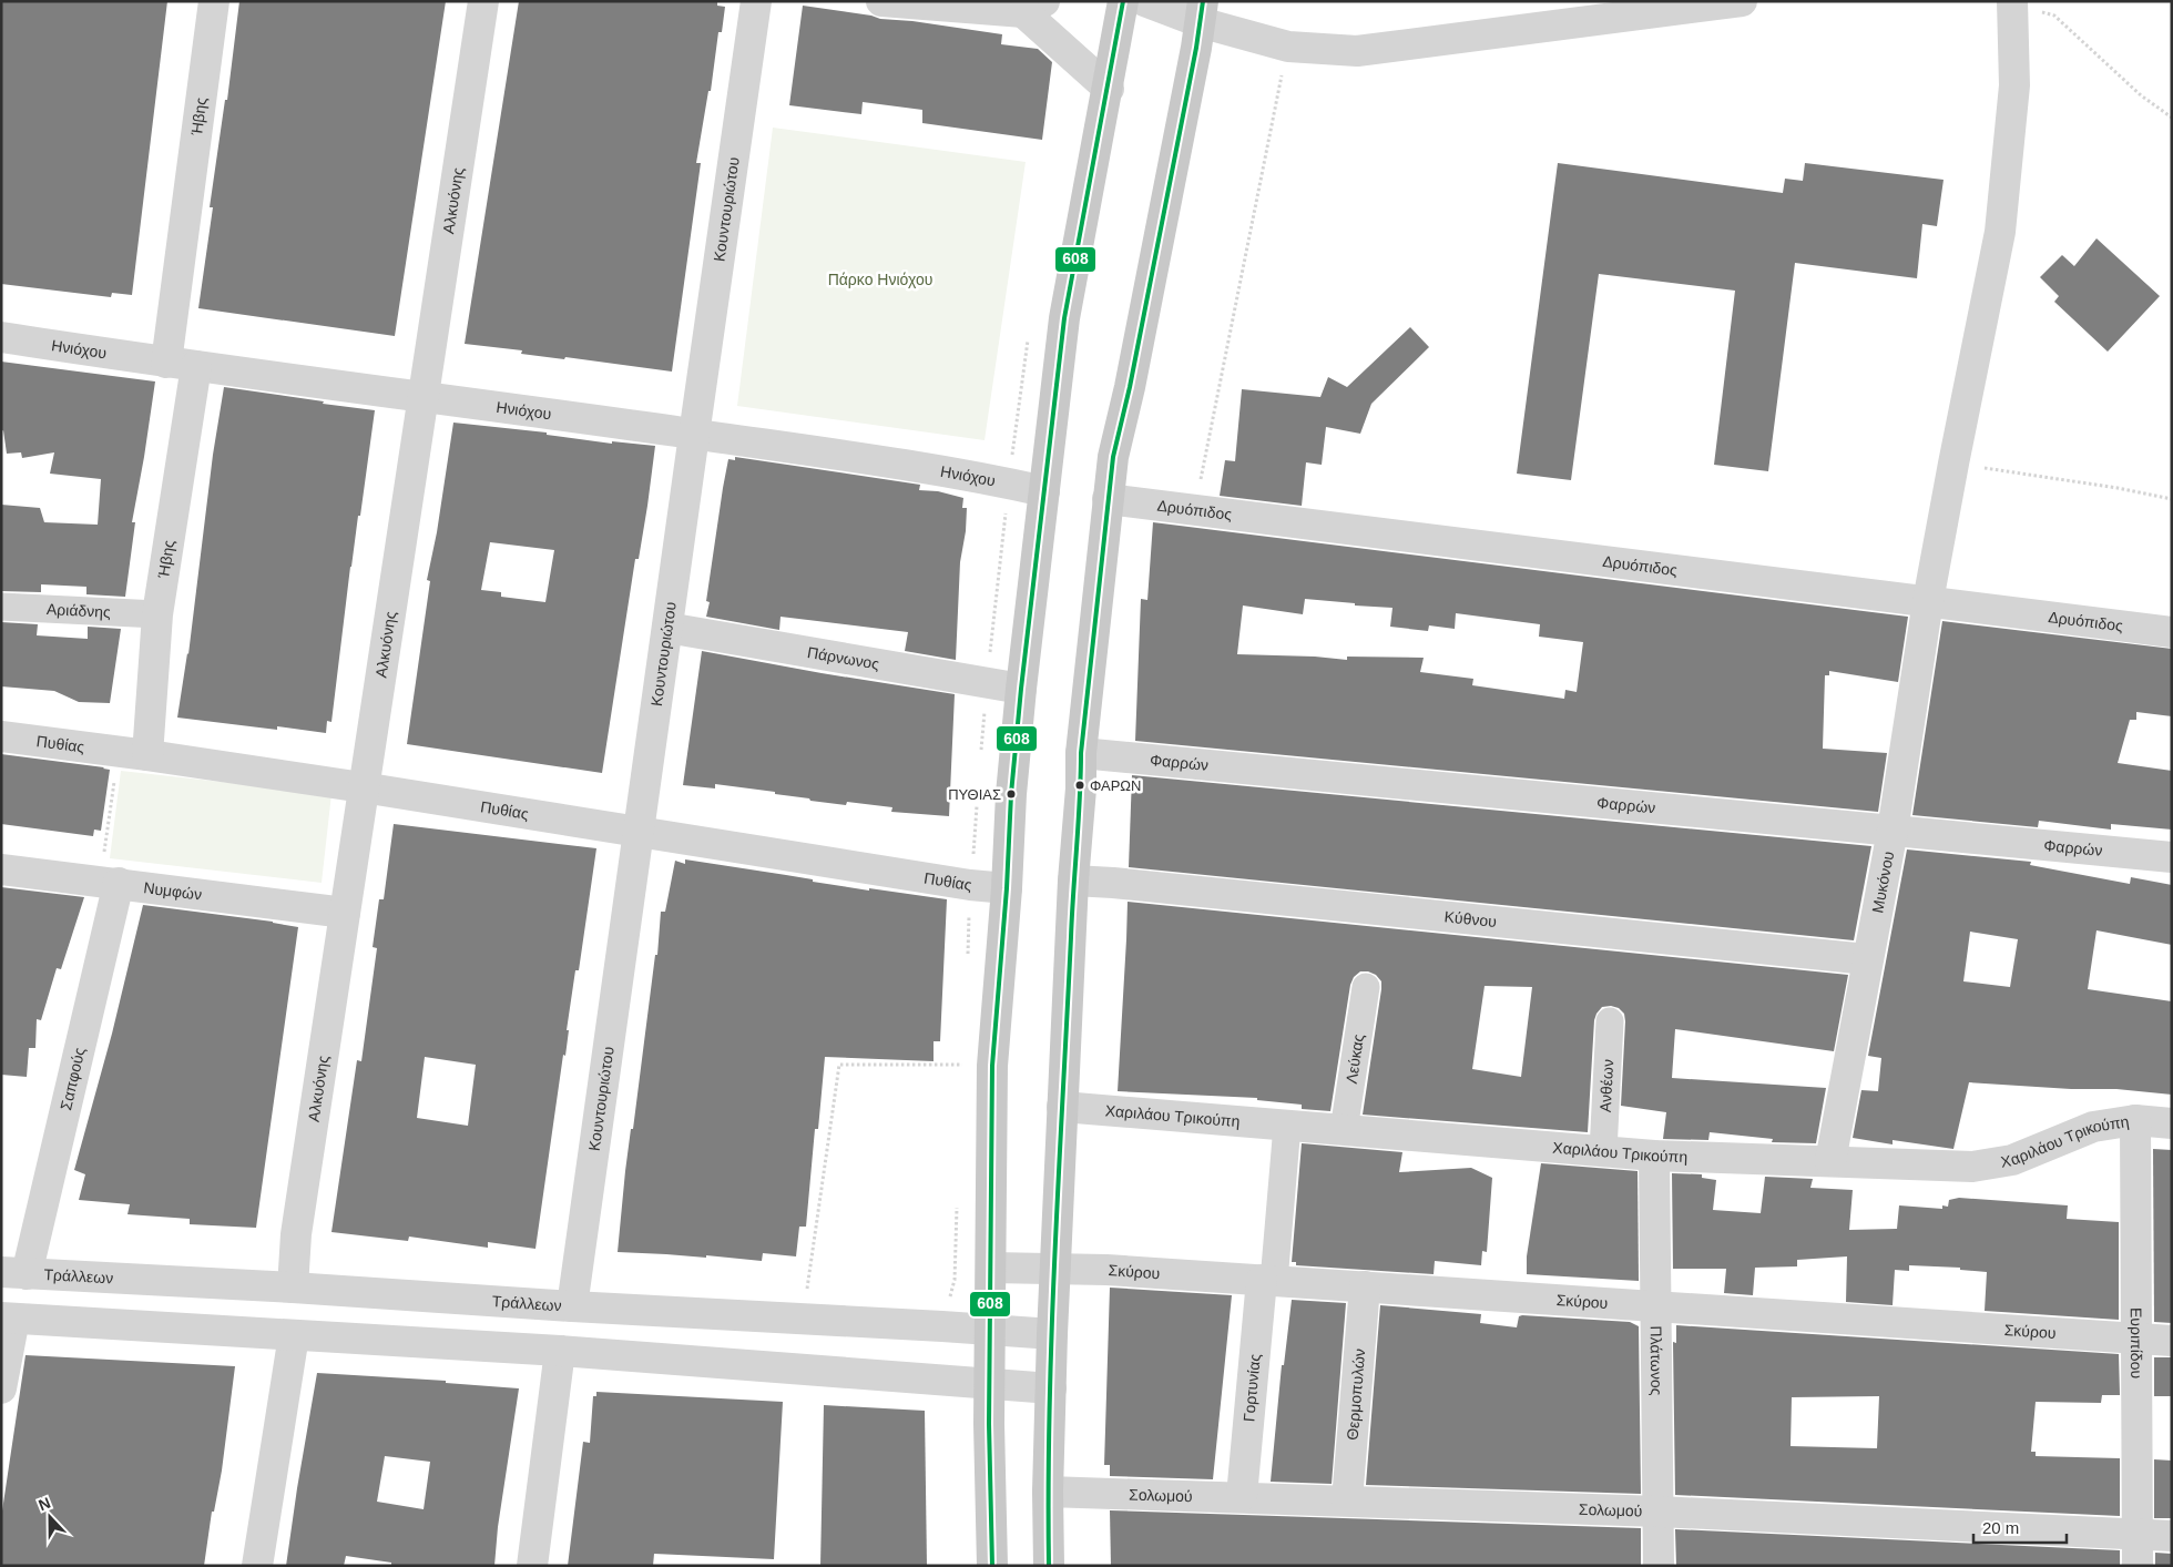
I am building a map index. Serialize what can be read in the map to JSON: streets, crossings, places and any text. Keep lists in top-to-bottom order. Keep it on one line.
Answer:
{"streets":{"street":["Ήβης","Αλκυόνης","Κουντουριώτου","Ηνιόχου","Δρυόπιδος","Αριάδνης","Πάρνωνος","Πυθίας","Φαρρών","Μυκόνου","Νυμφών","Κύθνου","Λεύκας","Σαπφούς","Ανθέων","Χαριλάου Τρικούπη","Σκύρου","Τράλλεων","Ευριπίδου","Πλάτωνος","Γορτυνίας","Θερμοπυλών","Σολωμού"]},"crossings":[["Ήβης","Ηνιόχου"],["Ήβης","Αριάδνης"],["Ήβης","Πυθίας"],["Αλκυόνης","Ηνιόχου"],["Αλκυόνης","Πυθίας"],["Αλκυόνης","Νυμφών"],["Αλκυόνης","Τράλλεων"],["Κουντουριώτου","Ηνιόχου"],["Κουντουριώτου","Πάρνωνος"],["Κουντουριώτου","Πυθίας"],["Κουντουριώτου","Τράλλεων"],["Δρυόπιδος","Μυκόνου"],["Φαρρών","Μυκόνου"],["Μυκόνου","Κύθνου"],["Μυκόνου","Χαριλάου Τρικούπη"],["Νυμφών","Σαπφούς"],["Λεύκας","Χαριλάου Τρικούπη"],["Σαπφούς","Τράλλεων"],["Ανθέων","Χαριλάου Τρικούπη"],["Χαριλάου Τρικούπη","Ευριπίδου"],["Χαριλάου Τρικούπη","Πλάτωνος"],["Χαριλάου Τρικούπη","Γορτυνίας"],["Σκύρου","Ευριπίδου"],["Σκύρου","Πλάτωνος"],["Σκύρου","Γορτυνίας"],["Σκύρου","Θερμοπυλών"],["Ευριπίδου","Σολωμού"],["Πλάτωνος","Σολωμού"],["Γορτυνίας","Σολωμού"],["Θερμοπυλών","Σολωμού"]],"parks":["Πάρκο Ηνιόχου"],"places":["ΦΑΡΩΝ","ΠΥΘΙΑΣ"],"lines":["transit line 608"],"scale_bar":"20 m","north":"top"}
